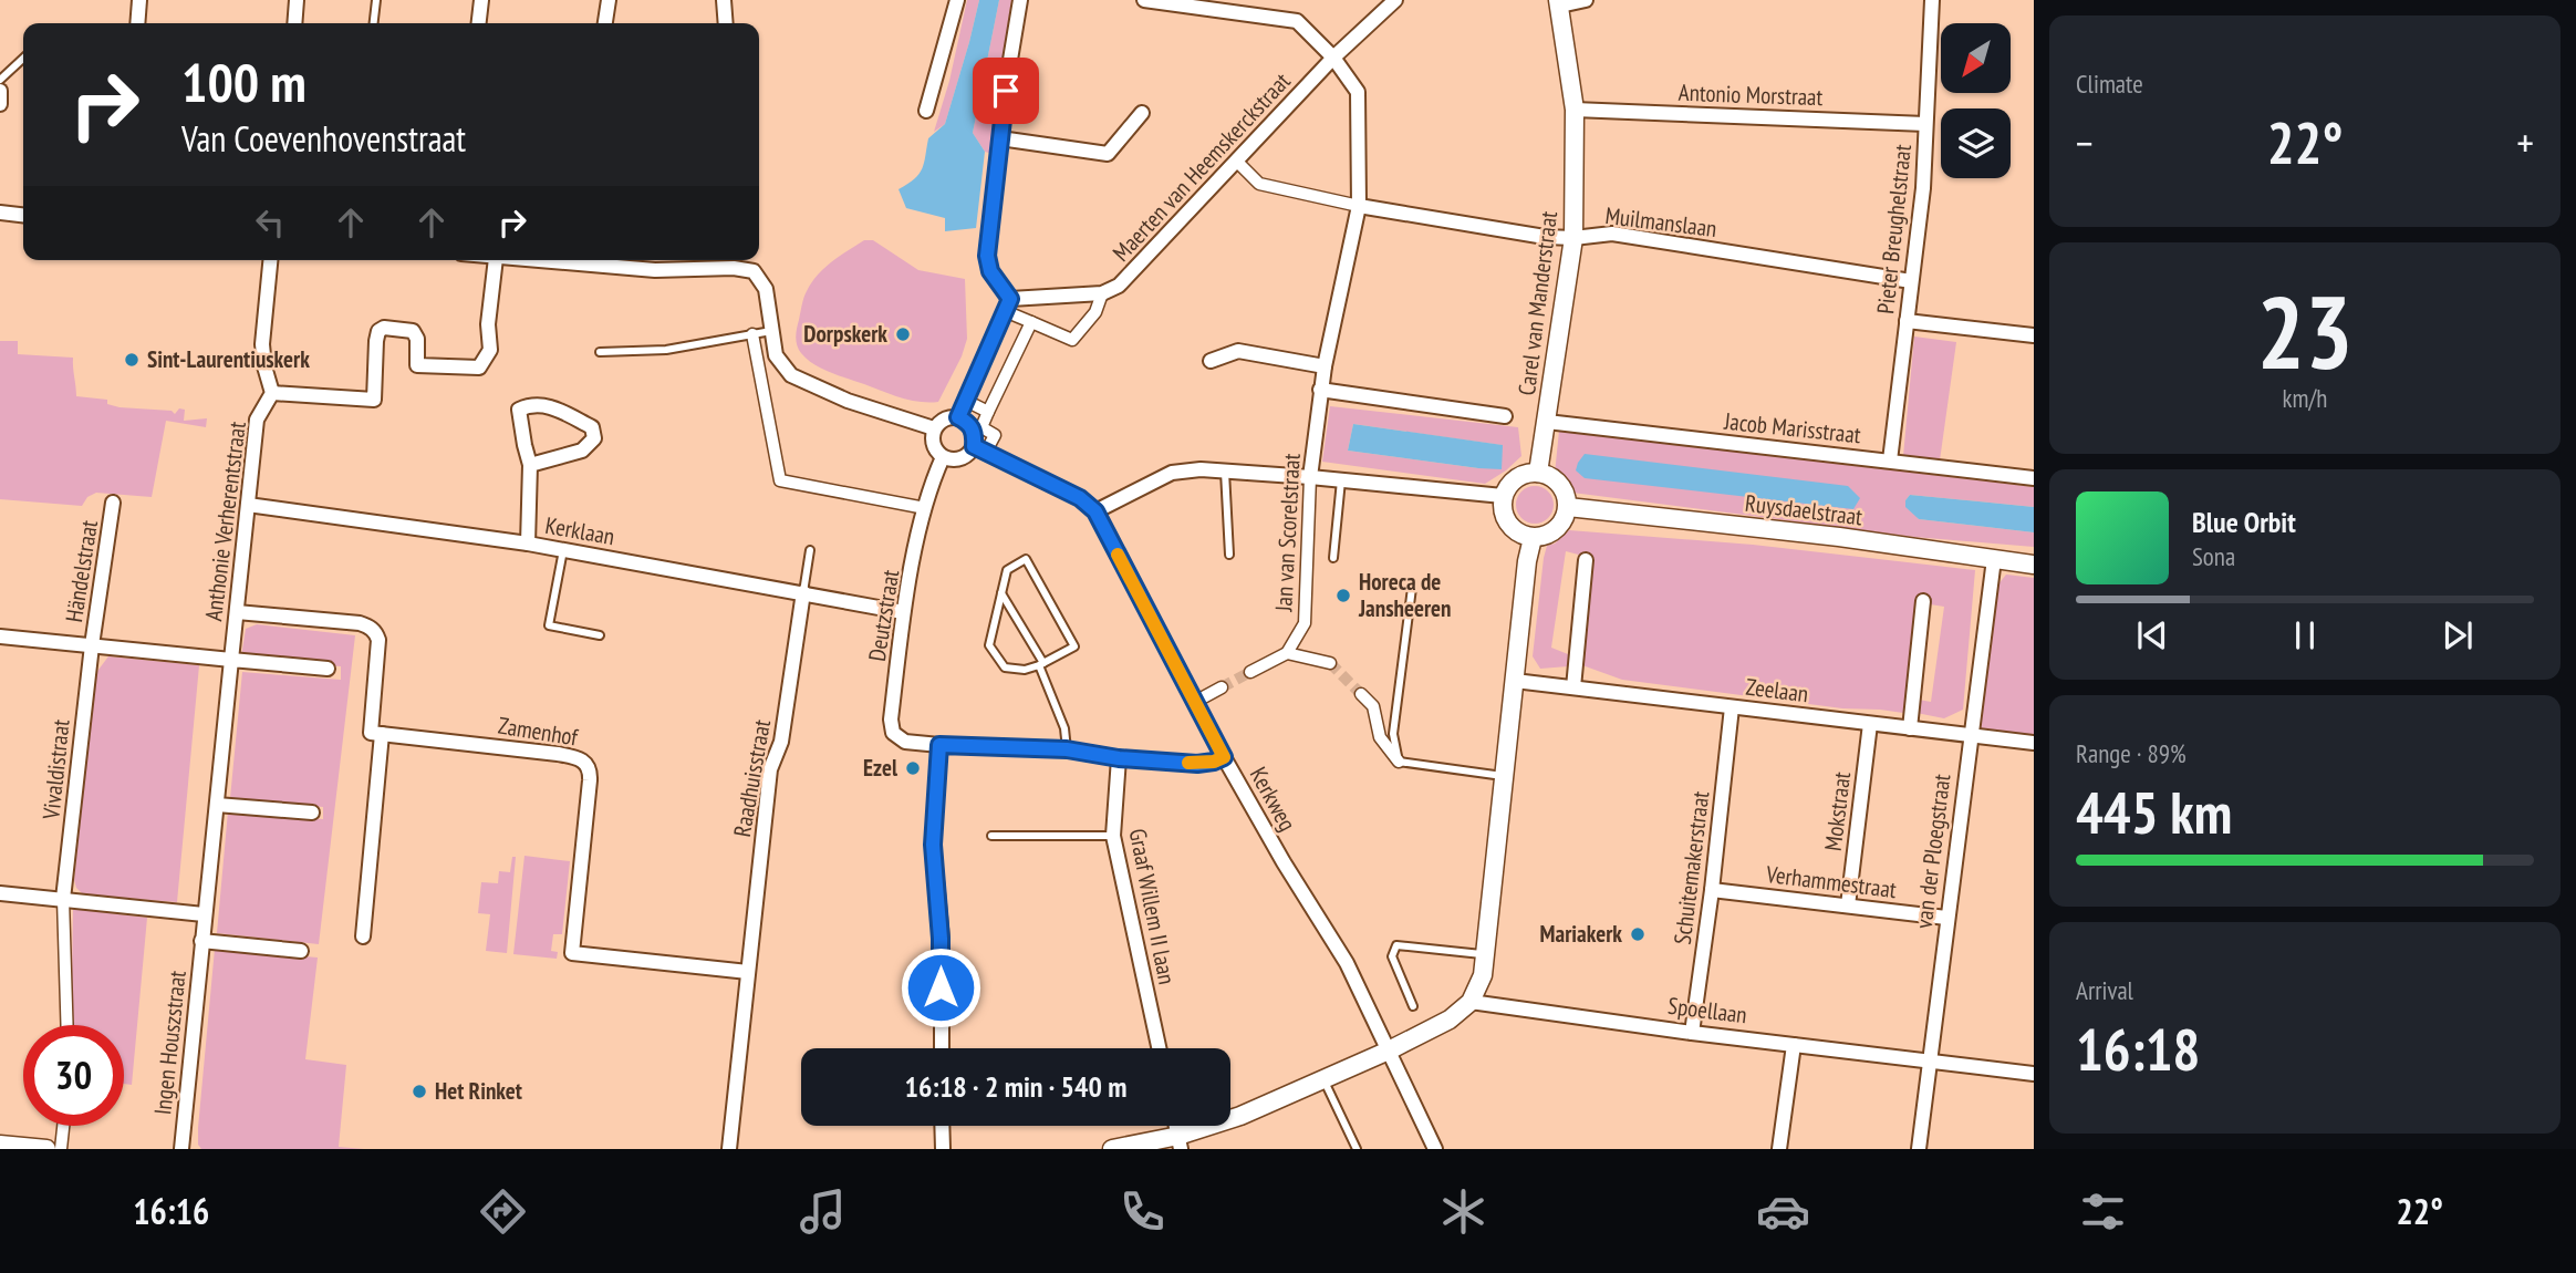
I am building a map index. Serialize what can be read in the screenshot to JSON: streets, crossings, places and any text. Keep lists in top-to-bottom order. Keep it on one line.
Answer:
{"streets":{"street":["Antonio Morstraat","Maerten van Heemskerckstraat","Muilmanslaan","Pieter Breughelstraat","Carel van Manderstraat","Jacob Marisstraat","Ruysdaelstraat","Anthonie Verherentstraat","Kerklaan","Jan van Scorelstraat","Händelstraat","Deutzstraat","Zeelaan","Zamenhof","Vivaldistraat","Raadhuisstraat","Kerkweg","Mokstraat","van der Ploegstraat","Schuitemakerstraat","Verhammestraat","Graaf Willem II laan","Spoellaan","Ingen Houszstraat"]},"crossings":[["Antonio Morstraat","Pieter Breughelstraat"],["Antonio Morstraat","Carel van Manderstraat"],["Maerten van Heemskerckstraat","Jan van Scorelstraat"],["Muilmanslaan","Pieter Breughelstraat"],["Muilmanslaan","Carel van Manderstraat"],["Muilmanslaan","Jan van Scorelstraat"],["Pieter Breughelstraat","Jacob Marisstraat"],["Carel van Manderstraat","Jacob Marisstraat"],["Carel van Manderstraat","Ruysdaelstraat"],["Ruysdaelstraat","van der Ploegstraat"],["Anthonie Verherentstraat","Kerklaan"],["Anthonie Verherentstraat","Händelstraat"],["Anthonie Verherentstraat","Ingen Houszstraat"],["Kerklaan","Deutzstraat"],["Kerklaan","Raadhuisstraat"],["Händelstraat","Vivaldistraat"],["Händelstraat","Ingen Houszstraat"],["Deutzstraat","Kerkweg"],["Zeelaan","Mokstraat"],["Zeelaan","van der Ploegstraat"],["Zeelaan","Schuitemakerstraat"],["Zamenhof","Raadhuisstraat"],["Mokstraat","Verhammestraat"],["van der Ploegstraat","Verhammestraat"],["van der Ploegstraat","Spoellaan"],["Schuitemakerstraat","Verhammestraat"],["Schuitemakerstraat","Spoellaan"]],"places":["Dorpskerk","Sint-Laurentiuskerk","Horeca de Jansheeren","Ezel","Mariakerk","Het Rinket"],"north":"bottom left","page":{"tile":["Climate",["23","km/h"],["Range · 89%","445 km"],["Arrival","16:18"]],"turn":["100 m","Van Coevenhovenstraat"],"heat":["−","22°","+"],"song":["Blue Orbit","Sona"],"limit":"30","trip":"16:18 · 2 min · 540 m","tabs":["16:16","22°"]}}
